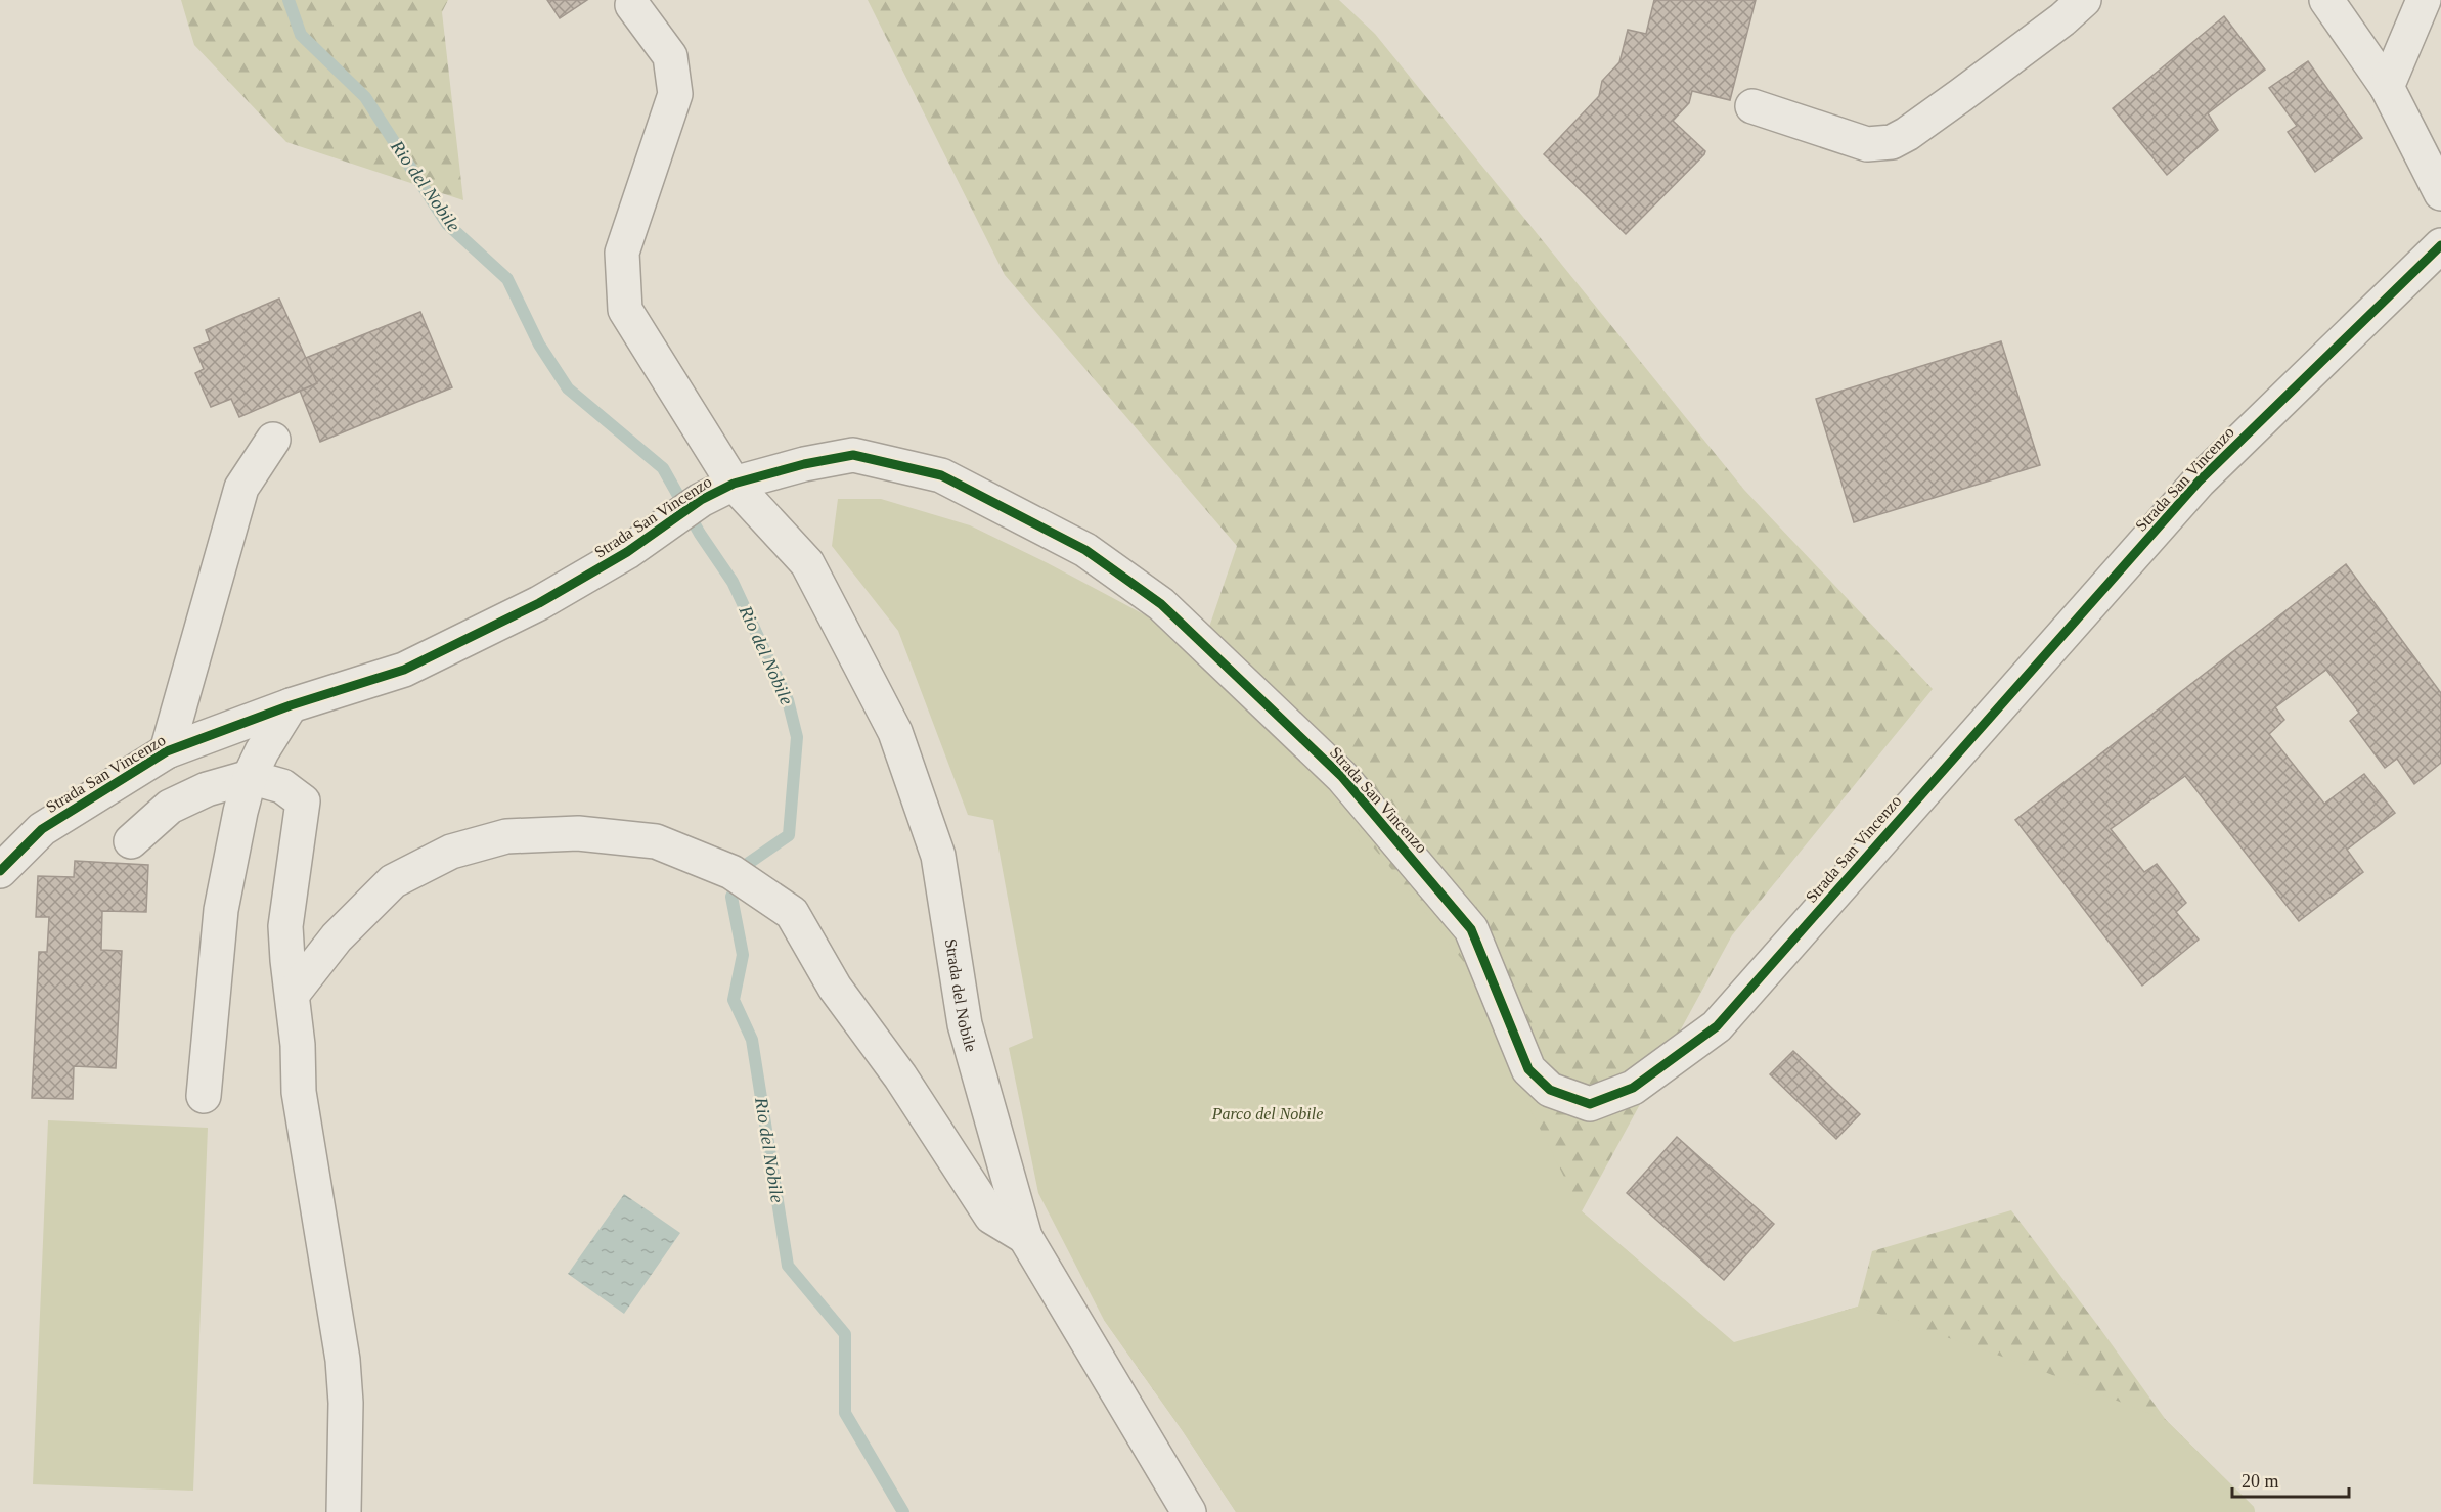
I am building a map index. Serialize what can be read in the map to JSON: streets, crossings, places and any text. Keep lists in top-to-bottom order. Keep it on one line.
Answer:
{"streets":{"street":["Strada San Vincenzo","Strada del Nobile"]},"crossings":[["Strada San Vincenzo","Strada del Nobile"]],"water":["Rio del Nobile"],"parks":["Parco del Nobile"],"scale_bar":"20 m"}
